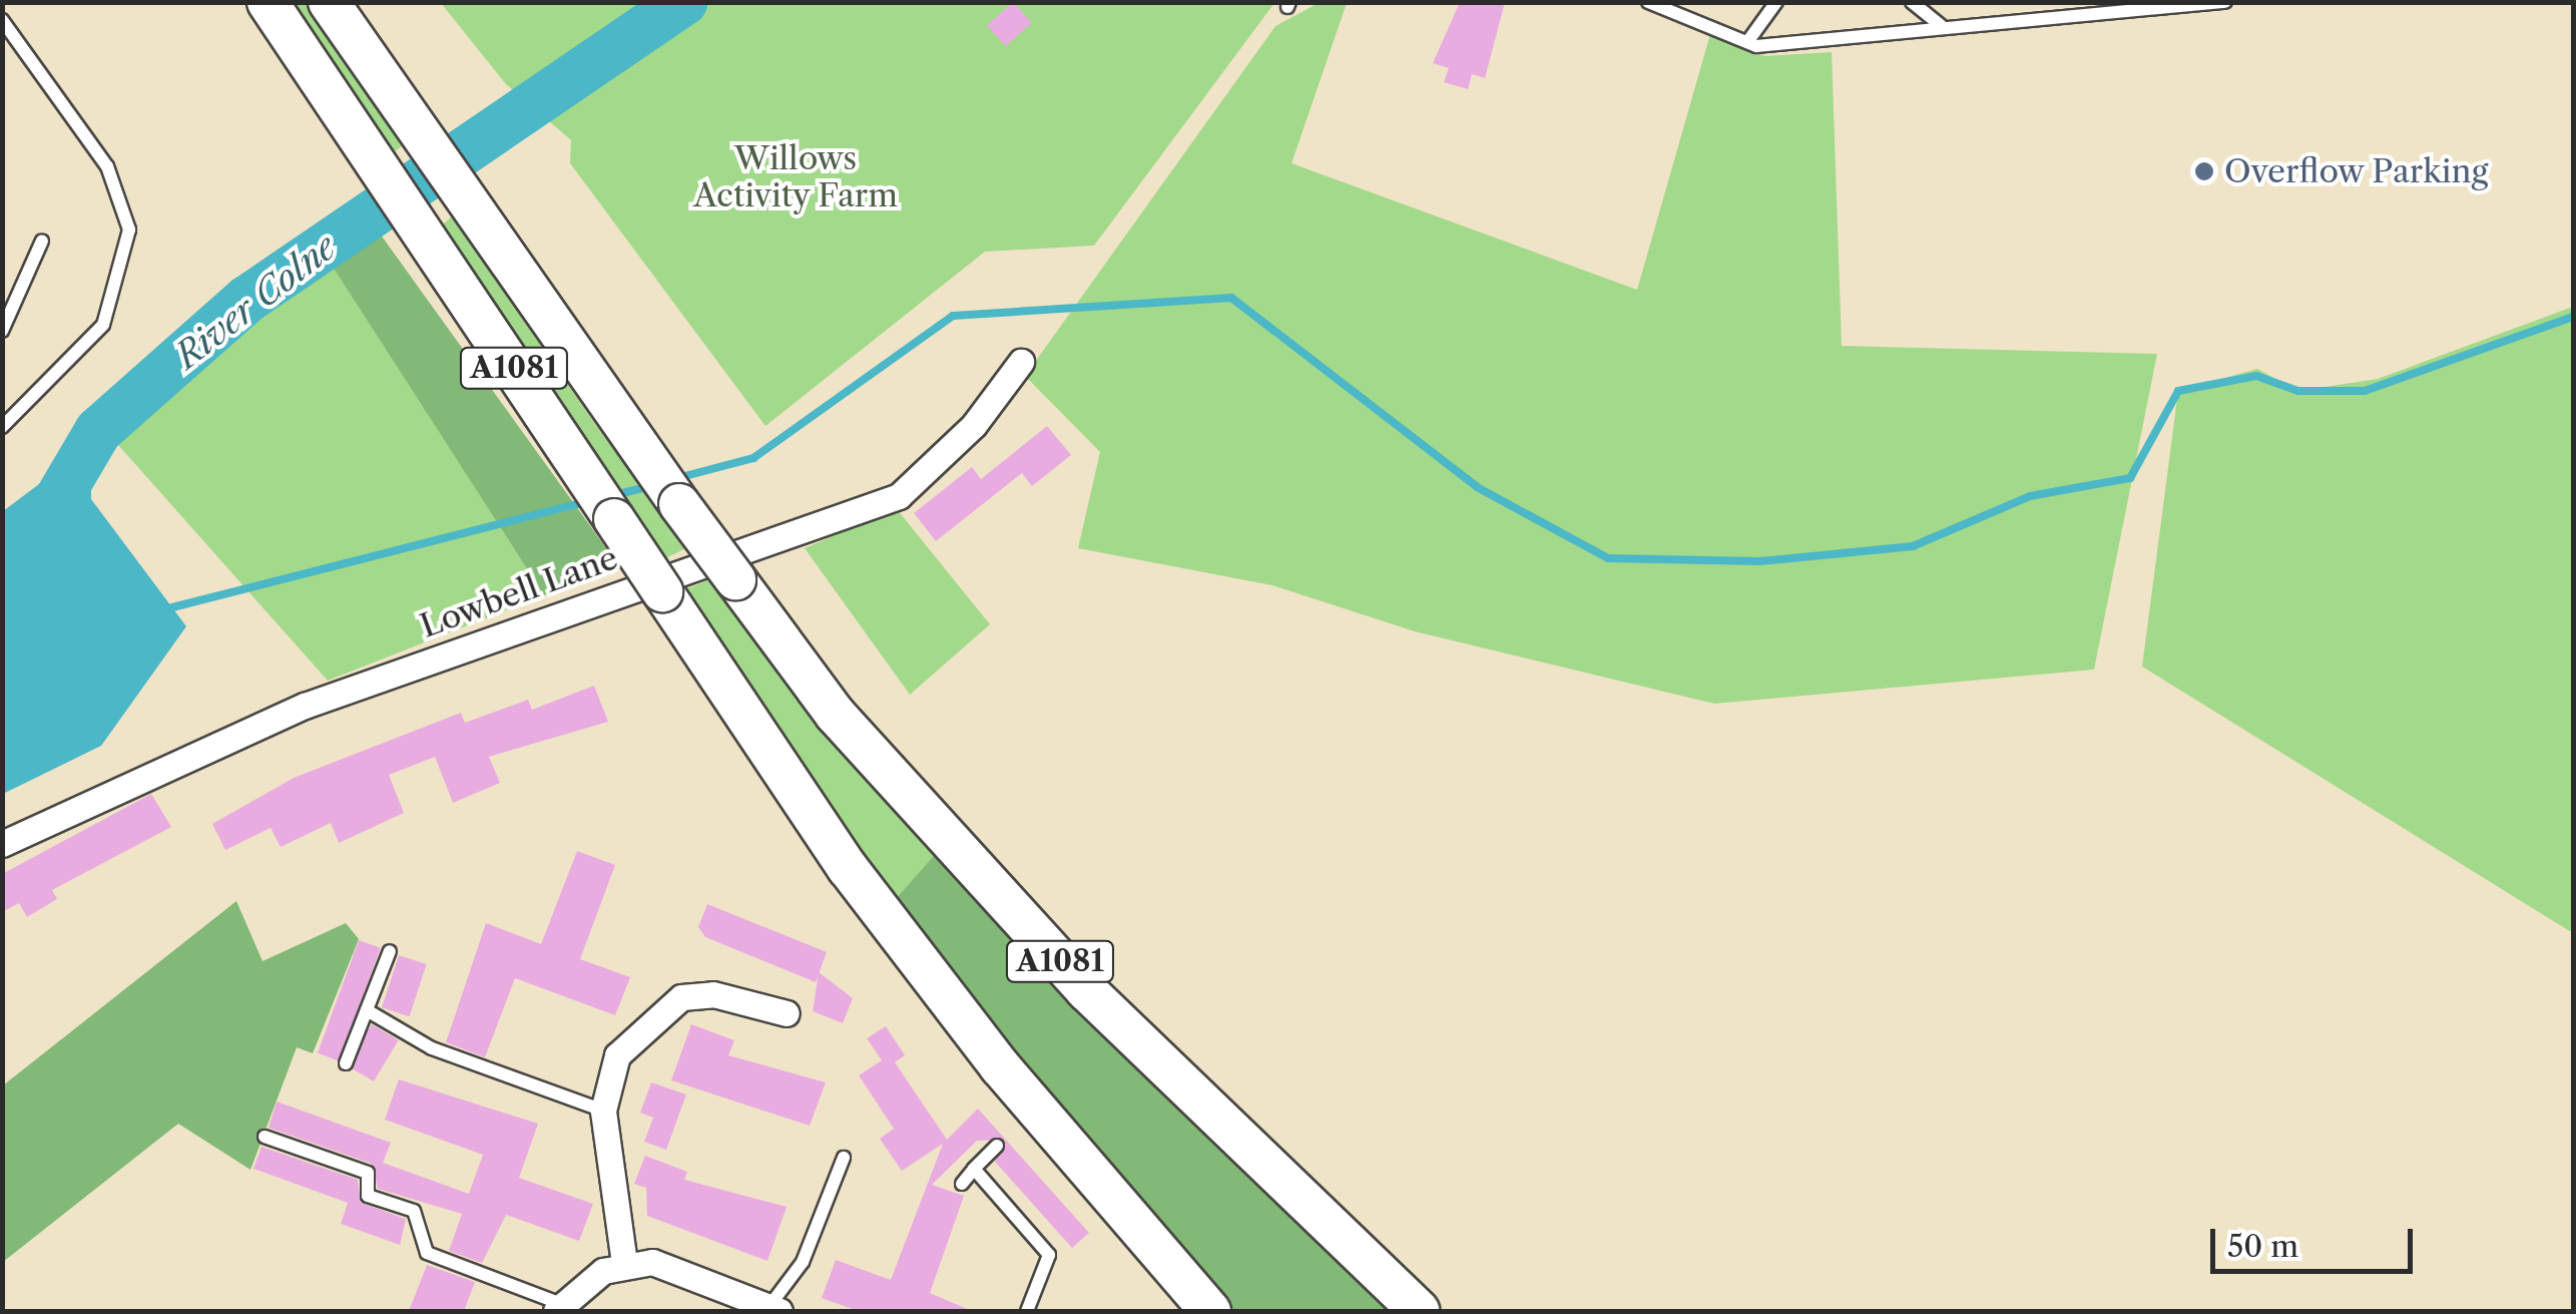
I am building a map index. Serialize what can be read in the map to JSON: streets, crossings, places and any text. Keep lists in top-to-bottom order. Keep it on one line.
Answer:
{"streets":{"main road":["A1081"],"street":["Lowbell Lane"]},"water":["River Colne"],"parks":["Willows Activity Farm"],"places":["Overflow Parking"],"scale_bar":"50 m"}
